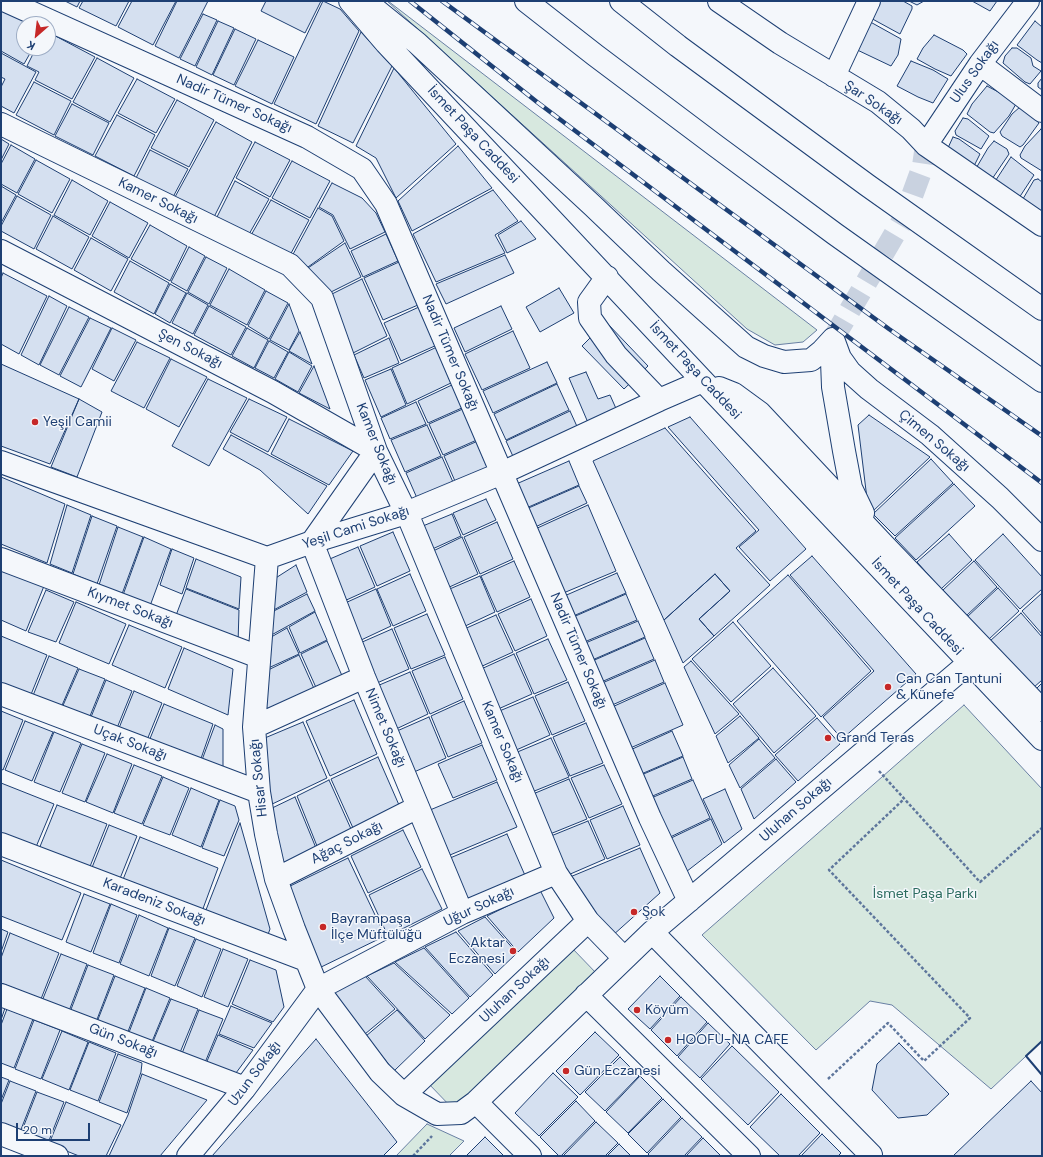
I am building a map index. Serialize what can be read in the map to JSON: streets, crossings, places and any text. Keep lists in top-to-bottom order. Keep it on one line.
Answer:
{"streets":{"main road":["Ulus Sokağı","Şar Sokağı","Nadir Tümer Sokağı","İsmet Paşa Caddesi","Kamer Sokağı","Şen Sokağı","Çimen Sokağı","Yeşil Cami Sokağı","Kıymet Sokağı","Nimet Sokağı","Uçak Sokağı","Hisar Sokağı","Uluhan Sokağı","Ağaç Sokağı","Karadeniz Sokağı","Uğur Sokağı","Gün Sokağı","Uzun Sokağı"]},"crossings":[["Ulus Sokağı","Şar Sokağı"],["Nadir Tümer Sokağı","Yeşil Cami Sokağı"],["Nadir Tümer Sokağı","Uluhan Sokağı"],["İsmet Paşa Caddesi","Yeşil Cami Sokağı"],["İsmet Paşa Caddesi","Uluhan Sokağı"],["Kamer Sokağı","Şen Sokağı"],["Kamer Sokağı","Yeşil Cami Sokağı"],["Kamer Sokağı","Uluhan Sokağı"],["Kamer Sokağı","Uğur Sokağı"],["Yeşil Cami Sokağı","Nimet Sokağı"],["Yeşil Cami Sokağı","Hisar Sokağı"],["Kıymet Sokağı","Hisar Sokağı"],["Nimet Sokağı","Ağaç Sokağı"],["Nimet Sokağı","Uğur Sokağı"],["Uçak Sokağı","Hisar Sokağı"],["Hisar Sokağı","Uluhan Sokağı"],["Hisar Sokağı","Ağaç Sokağı"],["Hisar Sokağı","Karadeniz Sokağı"],["Hisar Sokağı","Uğur Sokağı"],["Hisar Sokağı","Uzun Sokağı"],["Uluhan Sokağı","Uğur Sokağı"],["Uluhan Sokağı","Uzun Sokağı"],["Uğur Sokağı","Uzun Sokağı"],["Gün Sokağı","Uzun Sokağı"]],"parks":["İsmet Paşa Parkı"],"places":["Yeşil Camii","Can Can Tantuni & Künefe","Grand Teras","Şok","Bayrampaşa İlçe Müftülüğü","Aktar Eczanesi","Köyüm","HOOFU-NA CAFE","Gün Eczanesi"],"scale_bar":"20 m","north":"bottom left"}
